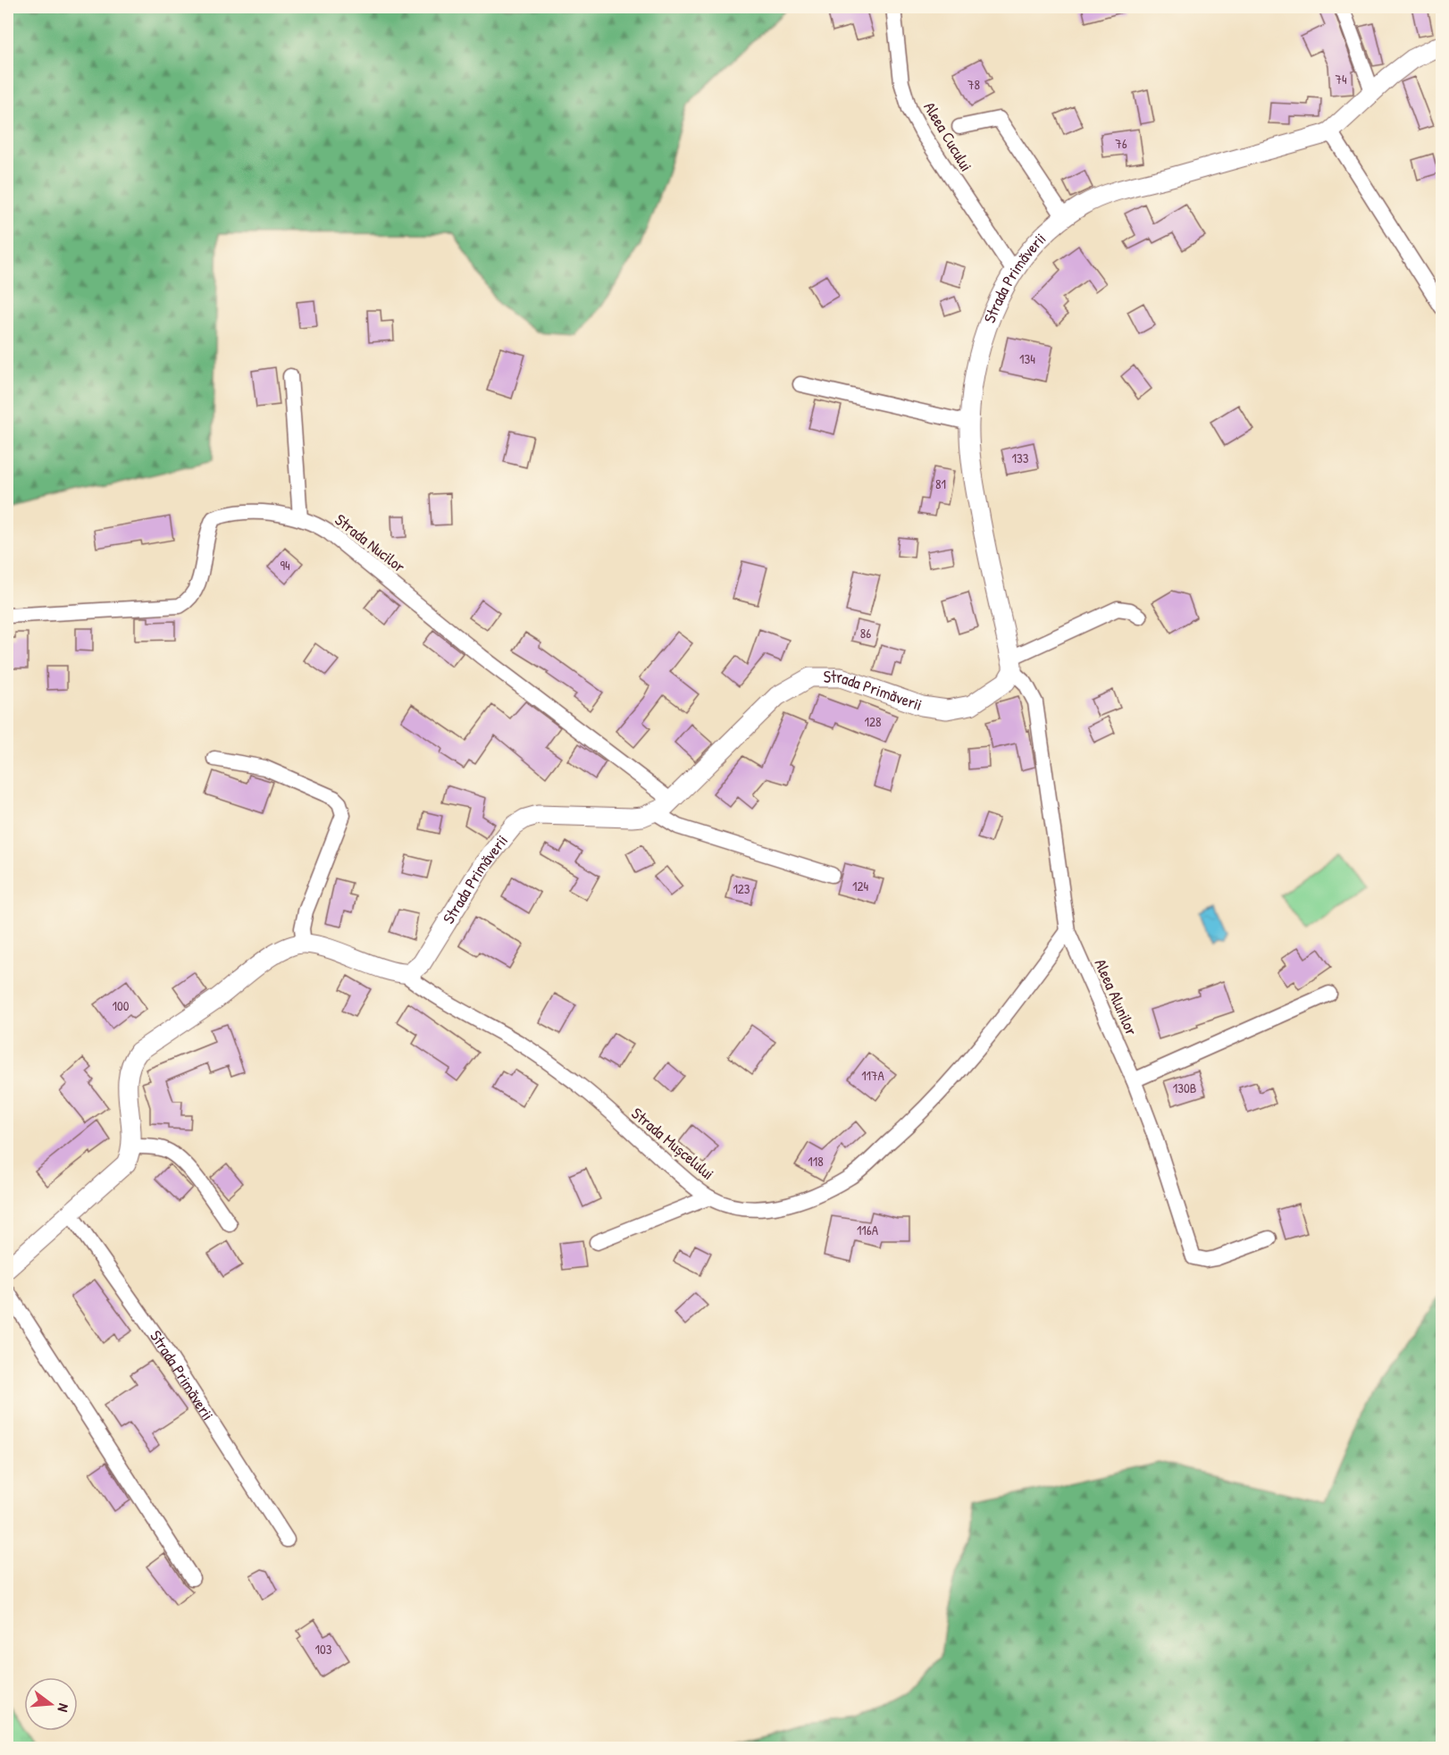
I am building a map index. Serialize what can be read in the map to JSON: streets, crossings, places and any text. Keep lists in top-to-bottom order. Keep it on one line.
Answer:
{"streets":{"street":["Aleea Cucului","Strada Primăverii","Strada Nucilor","Aleea Alunilor","Strada Mușcelului"]},"crossings":[["Aleea Cucului","Strada Primăverii"],["Strada Primăverii","Strada Nucilor"],["Strada Primăverii","Aleea Alunilor"],["Strada Primăverii","Strada Mușcelului"],["Aleea Alunilor","Strada Mușcelului"]],"house_numbers":["74","78","76","134","133","81","94","86","128","124","123","100","117A","130B","118","116A","103"],"north":"right"}
